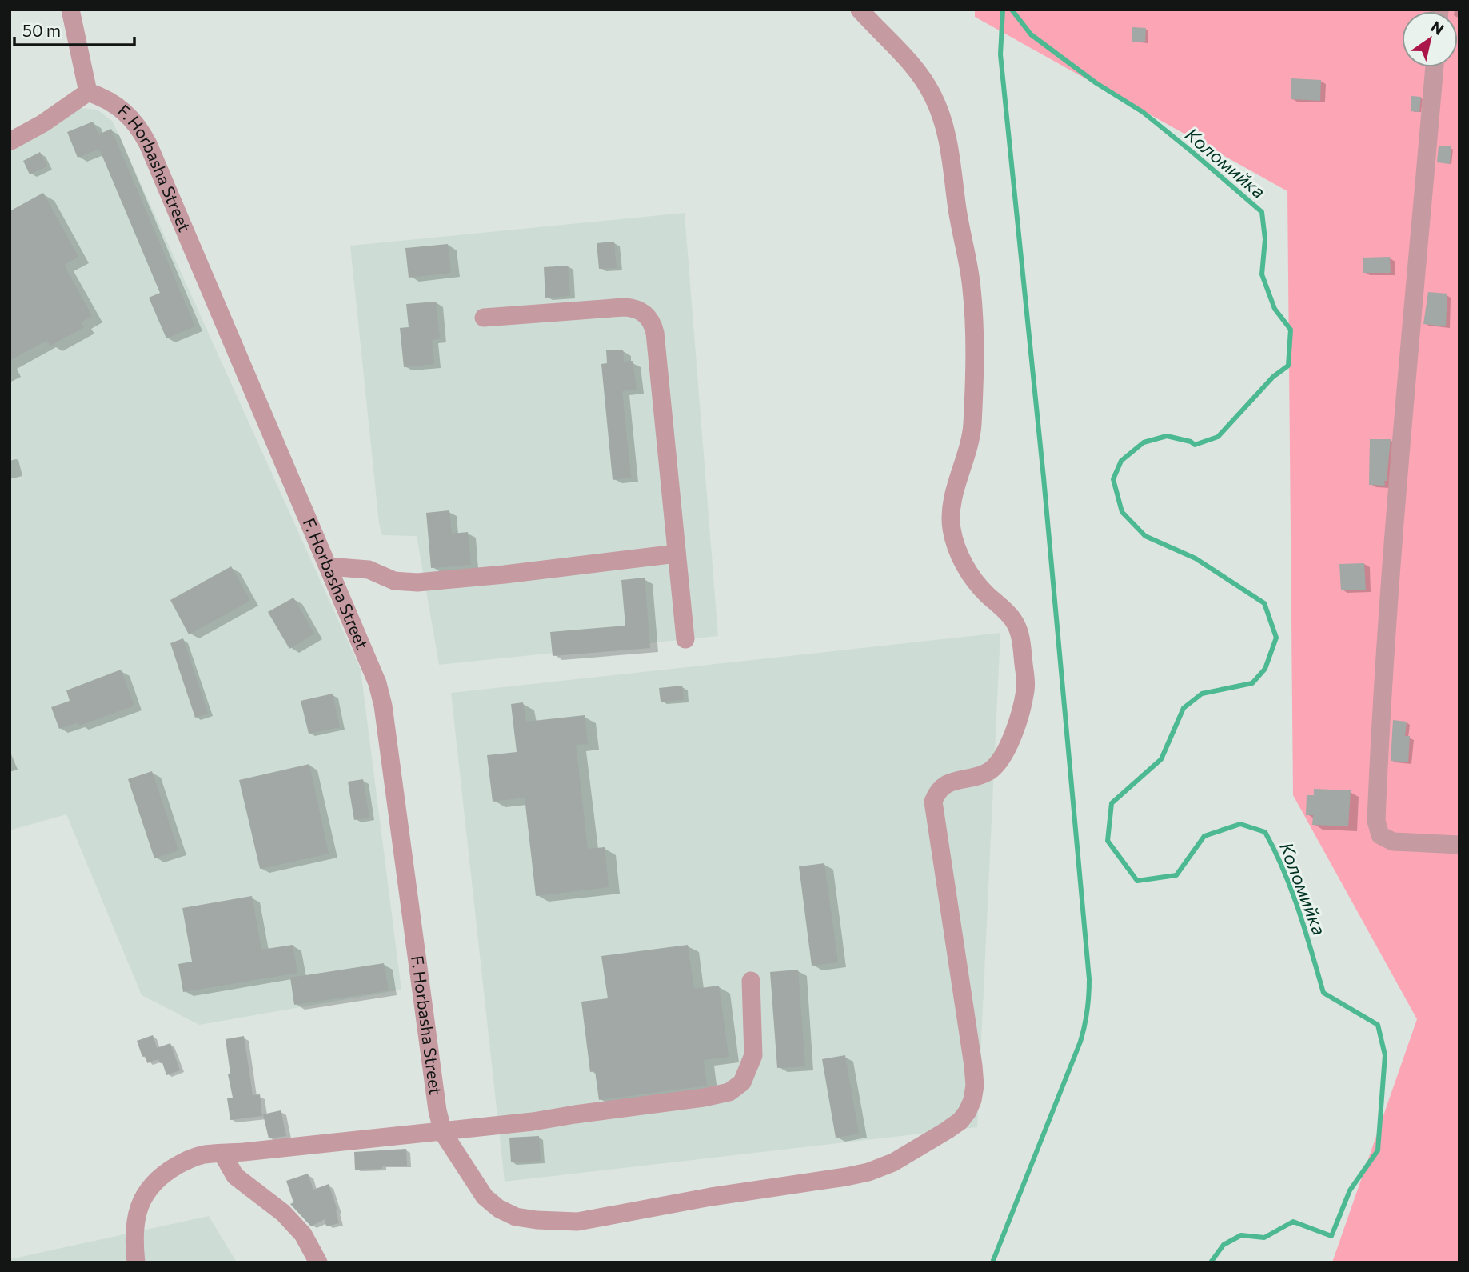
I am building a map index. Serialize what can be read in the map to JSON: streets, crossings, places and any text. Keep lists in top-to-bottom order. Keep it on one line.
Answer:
{"streets":{"street":["F. Horbasha Street"]},"water":["Коломийка"],"scale_bar":"50 m","north":"top right"}
